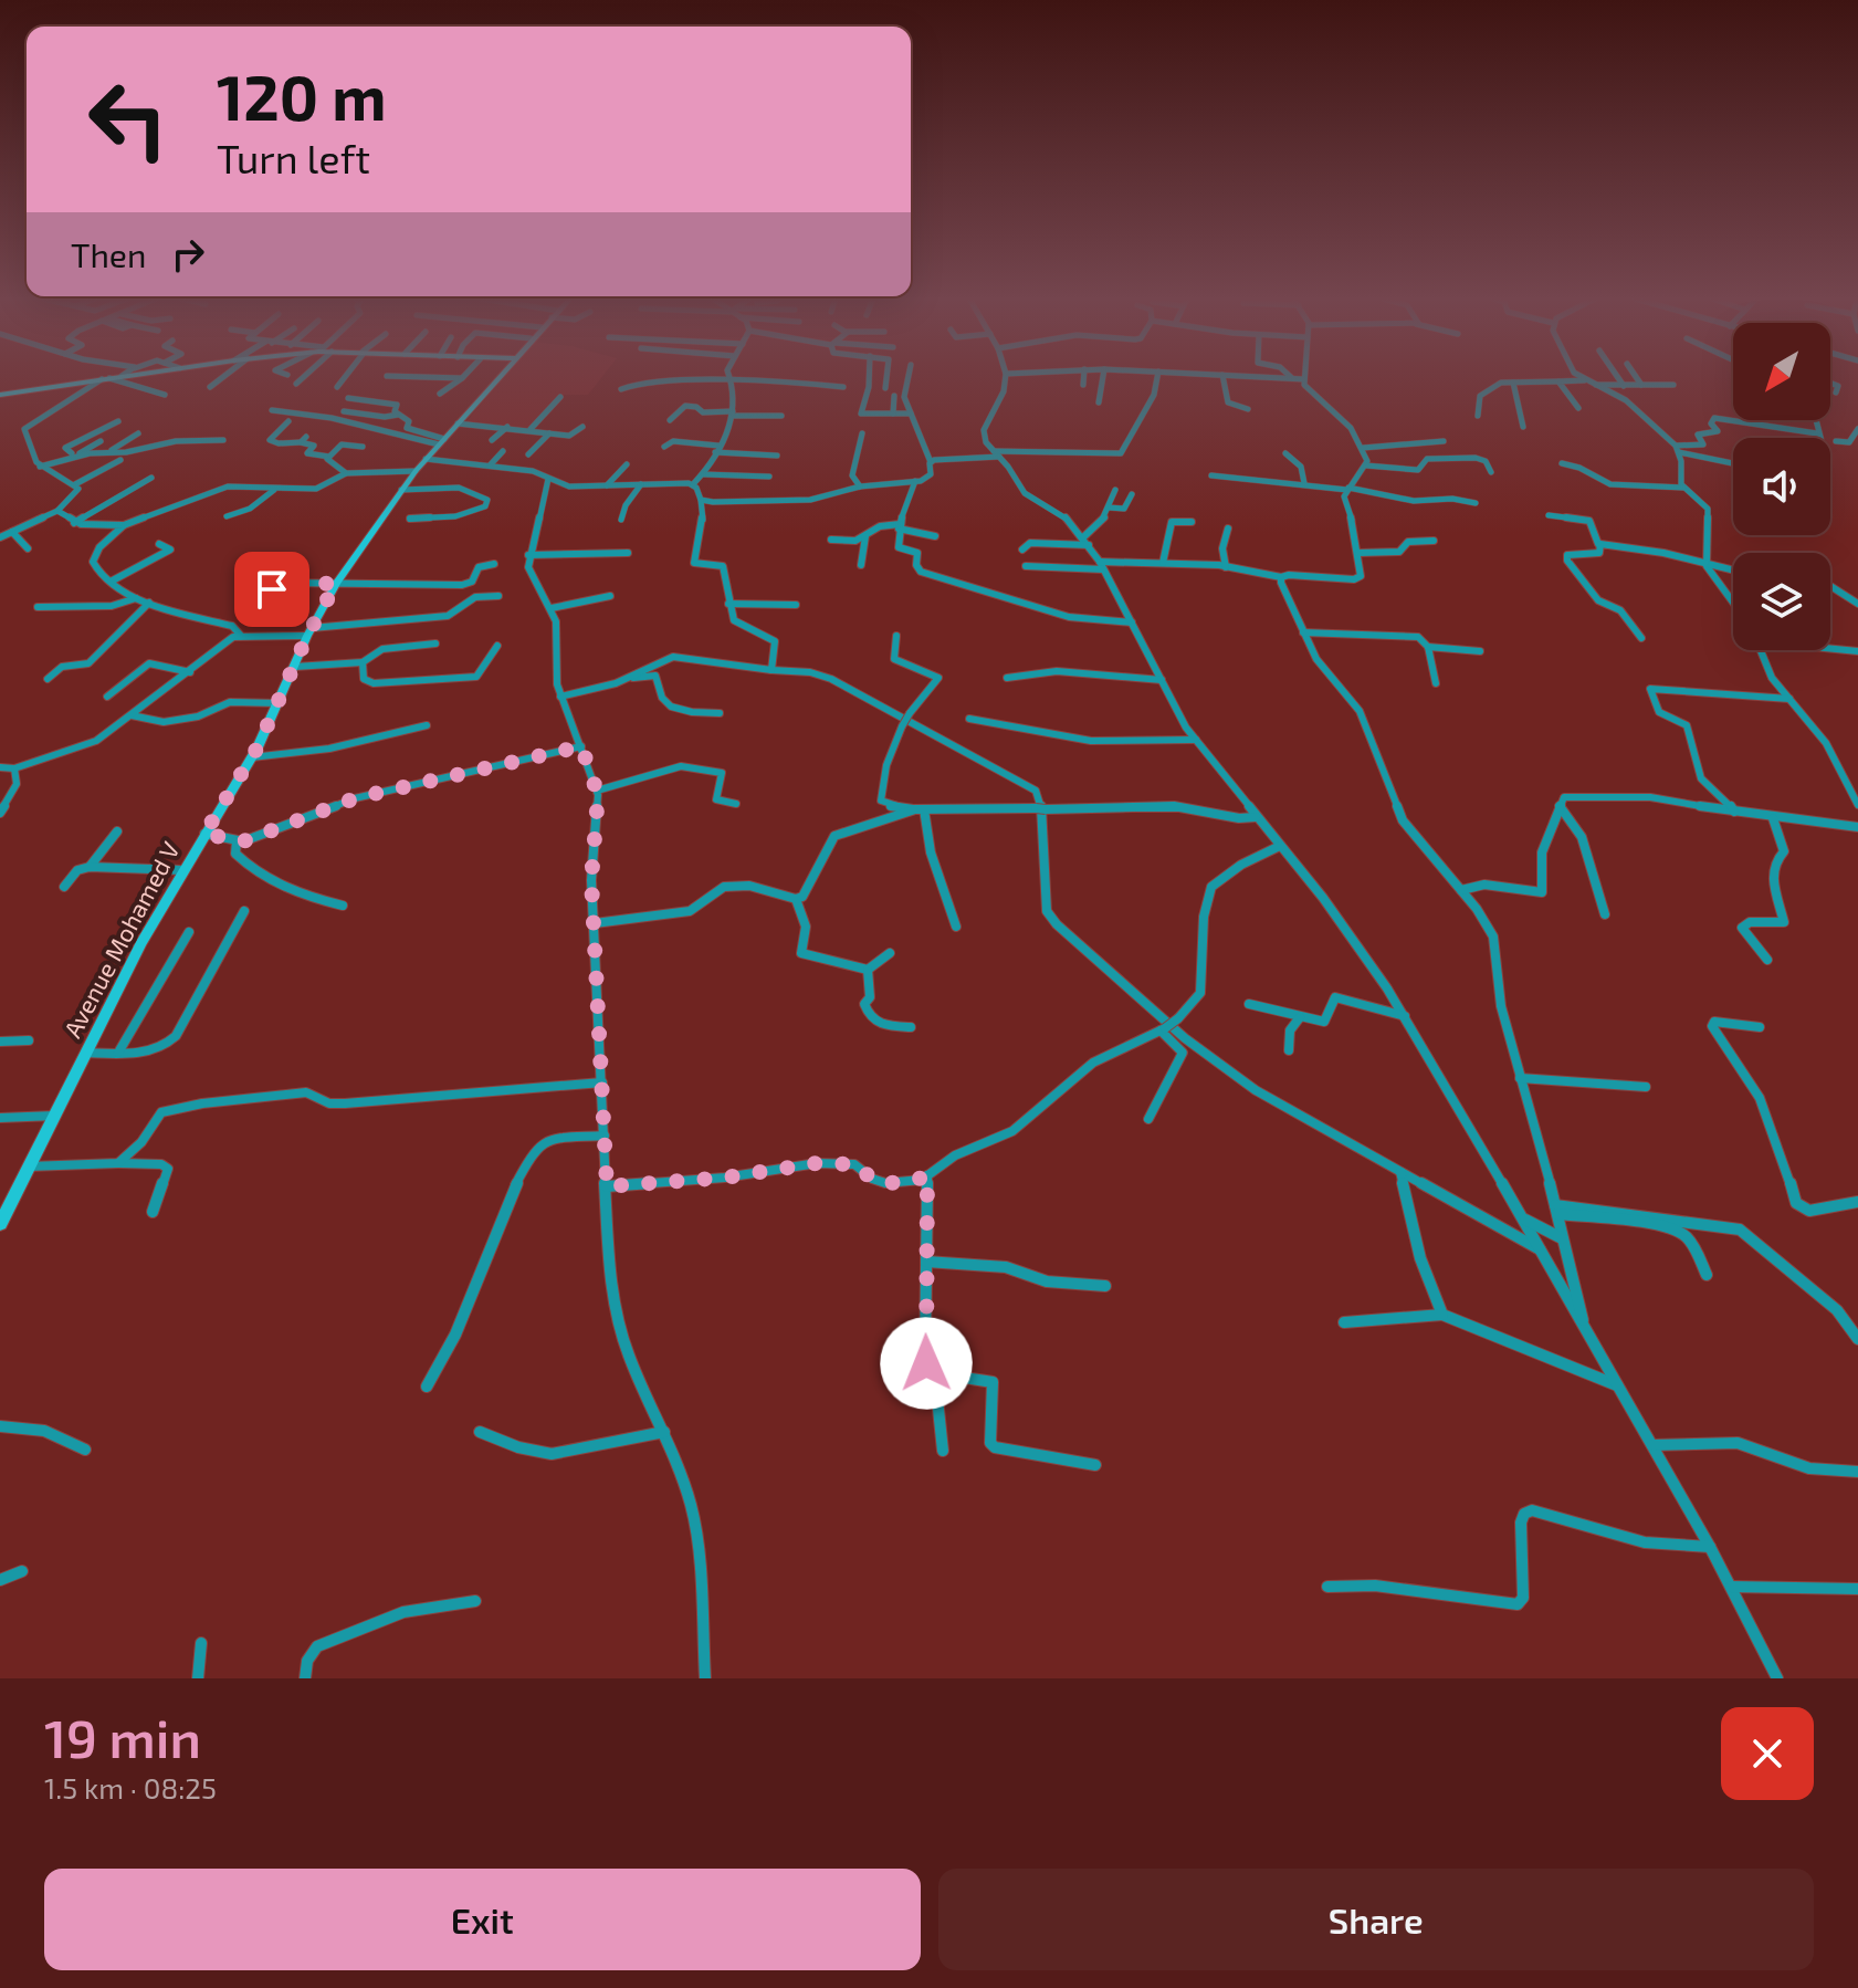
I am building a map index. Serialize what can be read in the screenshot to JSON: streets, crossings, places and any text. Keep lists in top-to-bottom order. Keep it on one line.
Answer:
{"streets":{"main road":["Avenue Mohamed V"]},"north":"bottom left","page":{"turn":["120 m","Turn left"],"then":"Then","heading":["19 min","1.5 km · 08:25"],"buttons":["Exit","Share"]}}
